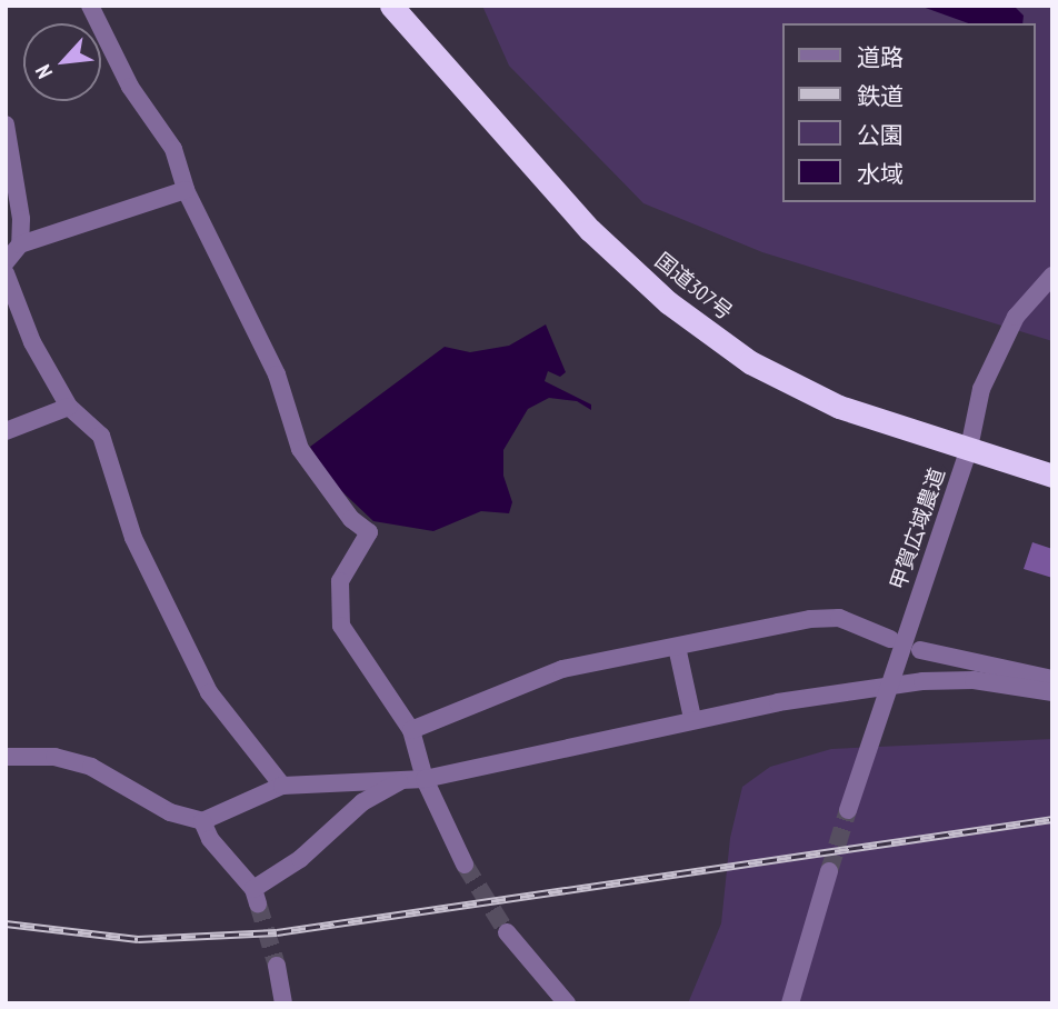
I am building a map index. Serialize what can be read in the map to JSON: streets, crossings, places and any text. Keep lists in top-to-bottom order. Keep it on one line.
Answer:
{"streets":{"highway":["国道307号"],"street":["甲賀広域農道"]},"crossings":[["国道307号","甲賀広域農道"]],"legend":["道路","鉄道","公園","水域"],"north":"bottom left"}
